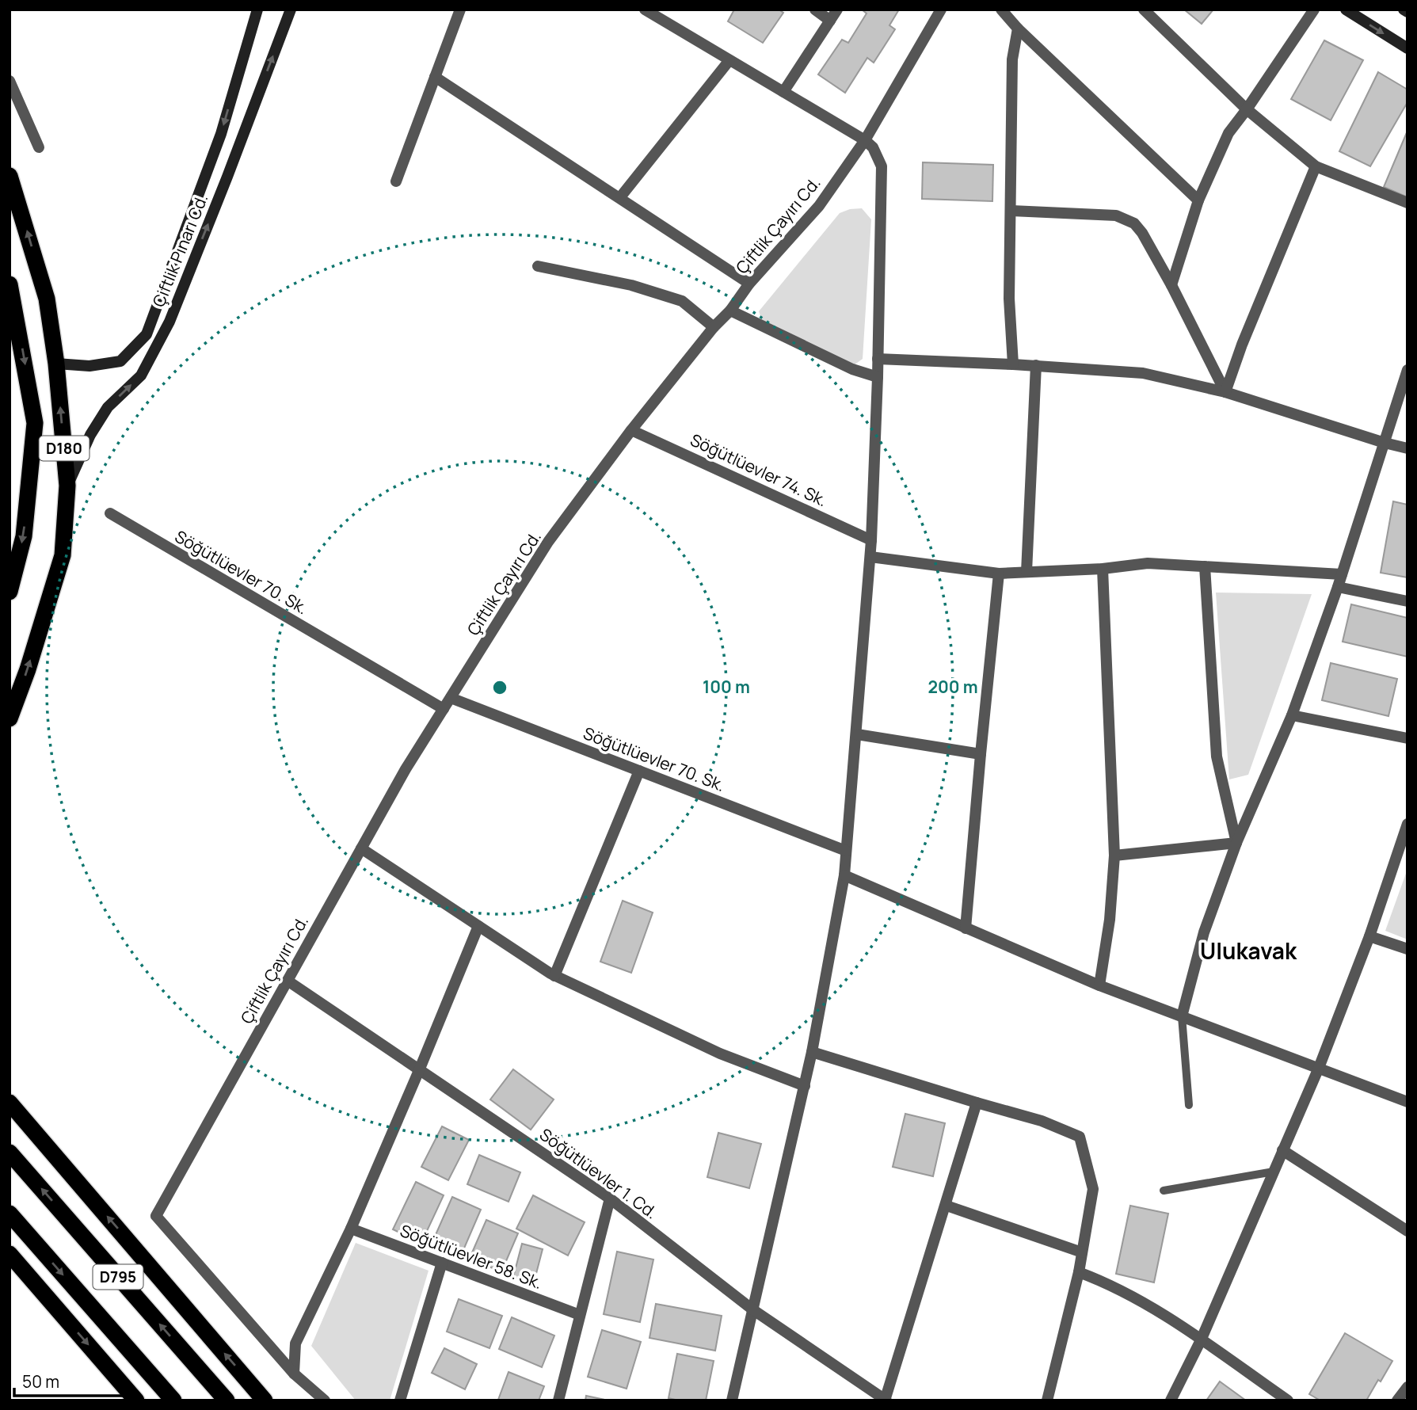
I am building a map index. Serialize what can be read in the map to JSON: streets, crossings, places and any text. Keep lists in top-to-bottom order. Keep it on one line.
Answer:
{"streets":{"highway":["D180","D795"],"street":["Çiftlik Çayırı Cd.","Çiftlik Pınarı Cd.","Söğütlüevler 74. Sk.","Söğütlüevler 70. Sk.","Söğütlüevler 1. Cd.","Söğütlüevler 58. Sk."]},"crossings":[["Çiftlik Çayırı Cd.","Söğütlüevler 74. Sk."],["Çiftlik Çayırı Cd.","Söğütlüevler 70. Sk."],["Çiftlik Çayırı Cd.","Söğütlüevler 1. Cd."],["Çiftlik Pınarı Cd.","D180"]],"districts":["Ulukavak"],"scale_bar":"50 m","rings":["100 m","200 m"]}
